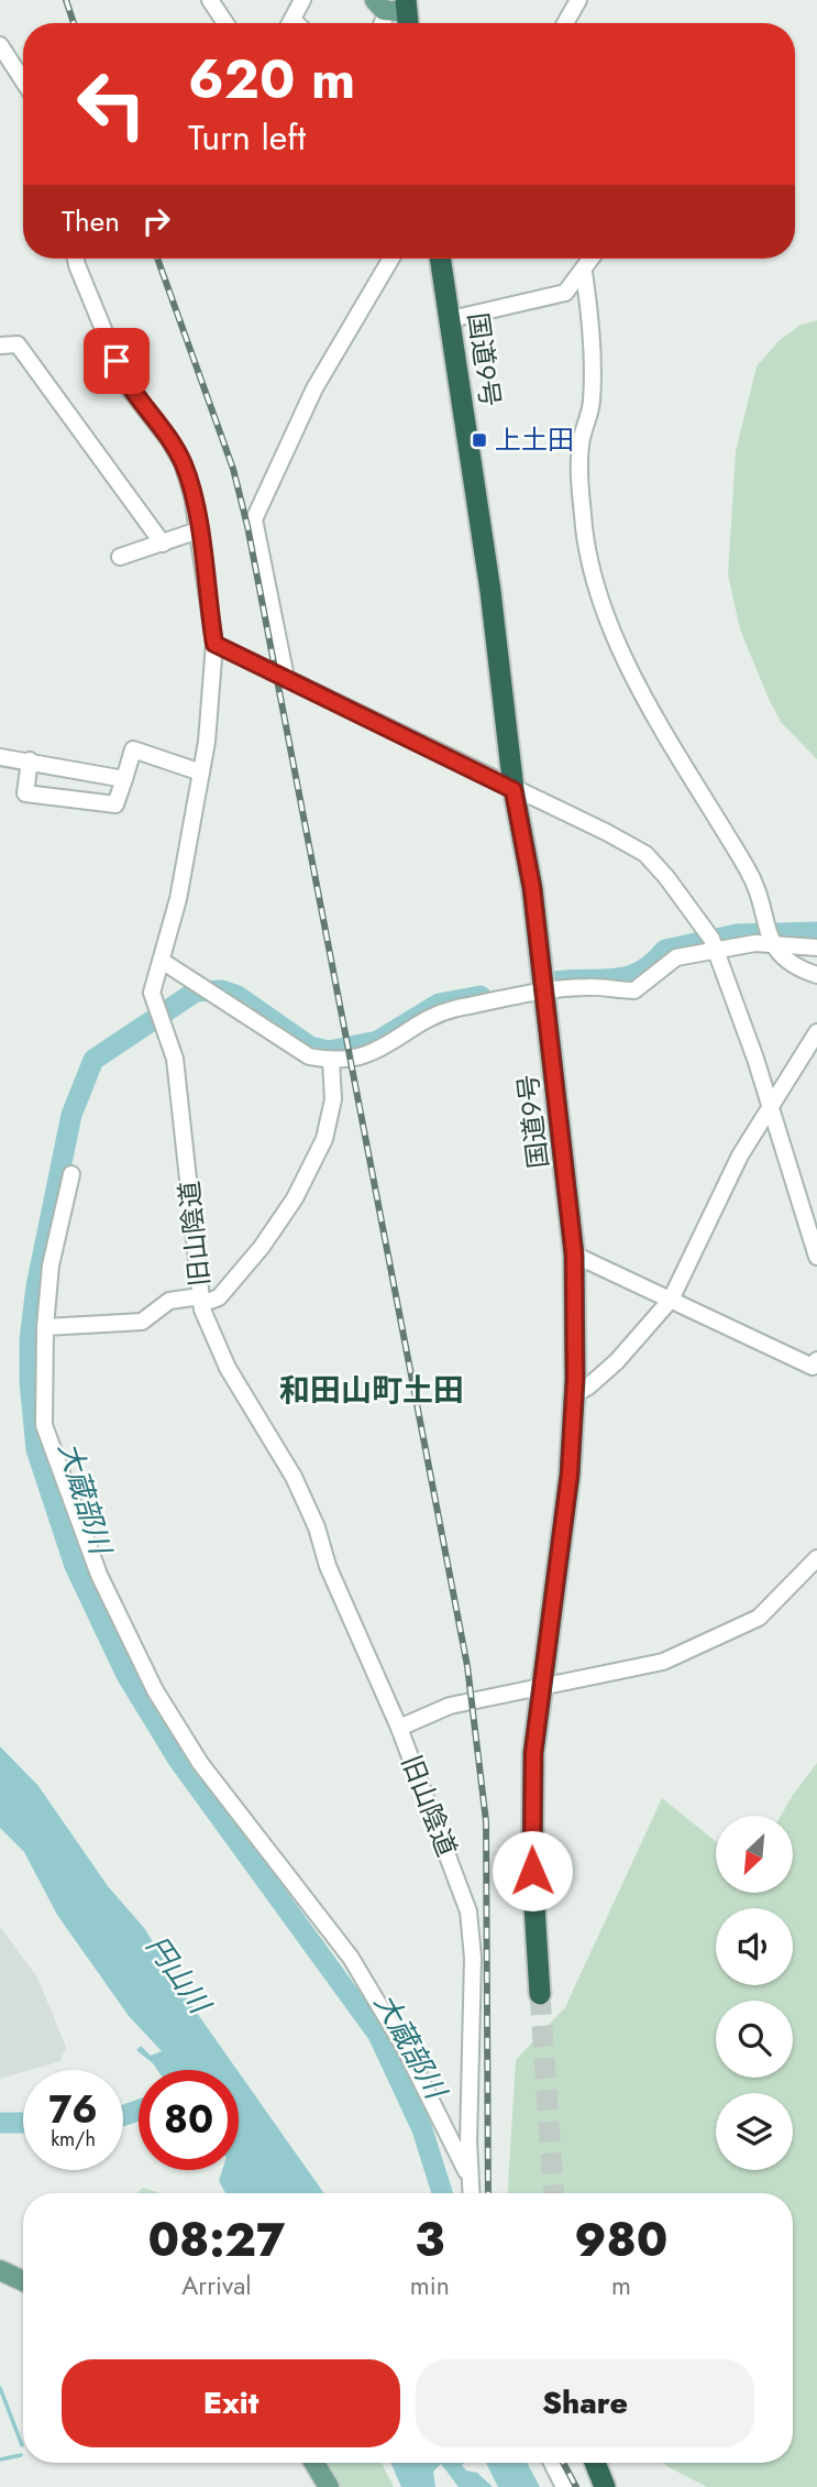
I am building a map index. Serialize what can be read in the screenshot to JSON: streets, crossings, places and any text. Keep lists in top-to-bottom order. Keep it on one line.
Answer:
{"streets":{"highway":["国道9号"],"street":["旧山陰道"]},"districts":["和田山町土田"],"water":["大蔵部川","円山川"],"places":{"transit":["上土田"]},"north":"bottom left","page":{"turn":["620 m","Turn left"],"then":"Then","speed":"76 km/h","limit":"80","eta":["08:27","Arrival","3","min","980","m"],"buttons":["Exit","Share"]}}
